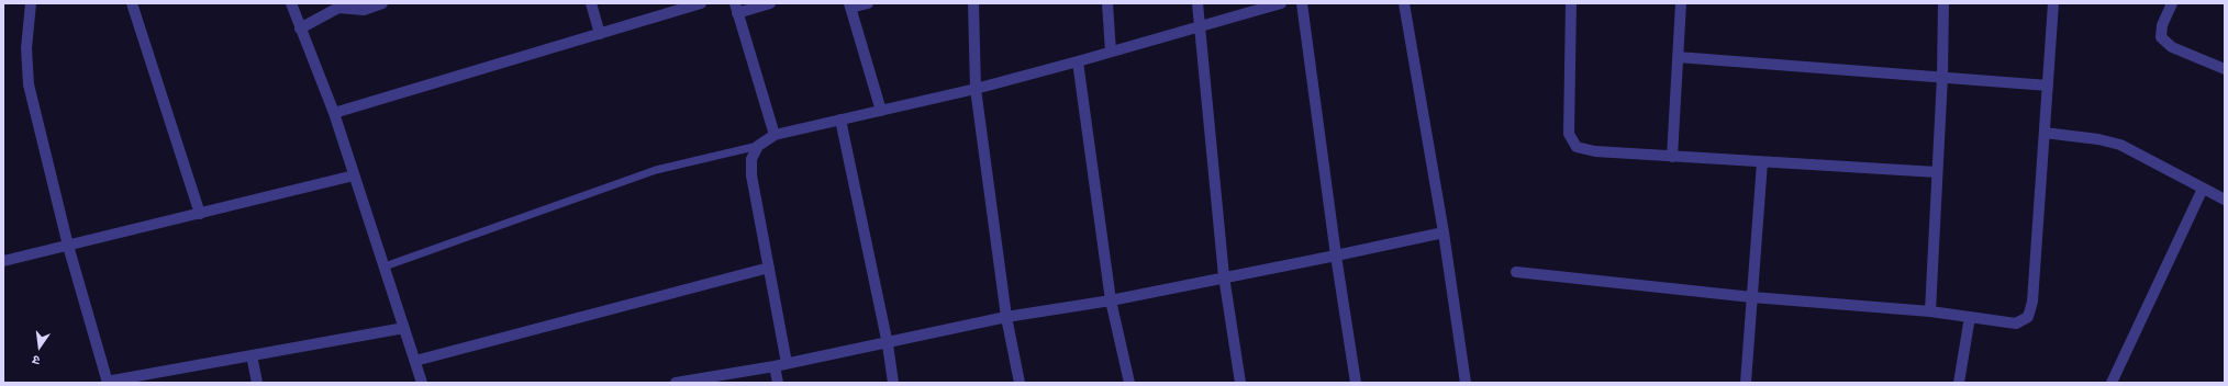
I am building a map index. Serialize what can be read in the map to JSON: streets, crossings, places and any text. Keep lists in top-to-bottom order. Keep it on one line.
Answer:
{"north":"bottom"}
